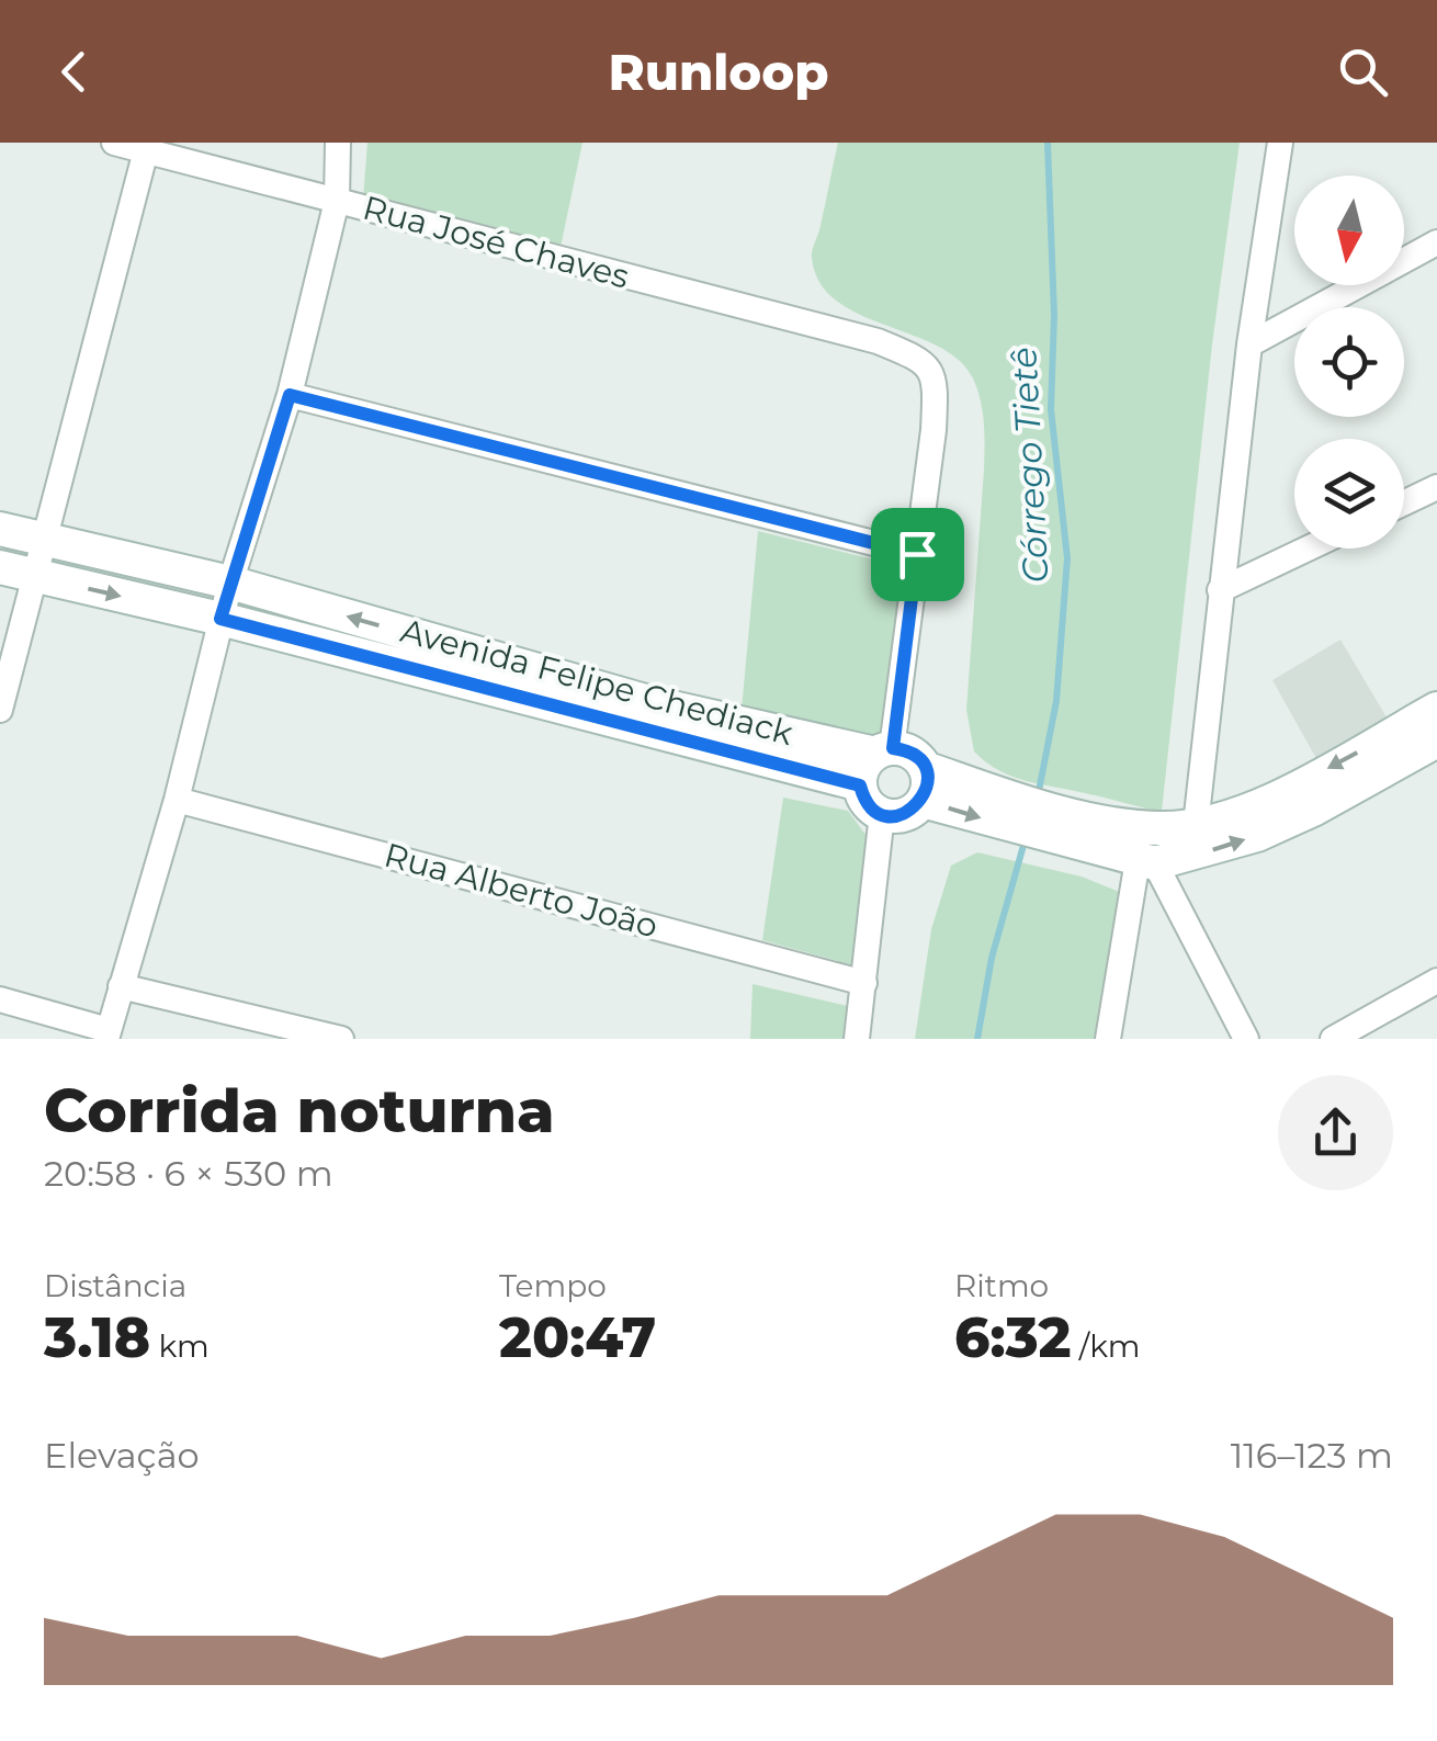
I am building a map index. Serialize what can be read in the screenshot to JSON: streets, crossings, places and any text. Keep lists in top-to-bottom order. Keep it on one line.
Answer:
{"streets":{"street":["Rua José Chaves","Avenida Felipe Chediack","Rua Alberto João"]},"water":["Córrego Tietê"],"north":"bottom","page":{"header":"Runloop","heading":["Corrida noturna","20:58 · 6 × 530 m"],"stats":[["Distância","3.18 km"],["Tempo","20:47"],["Ritmo","6:32 /km"]],"chart":["Elevação","116–123 m"]}}
